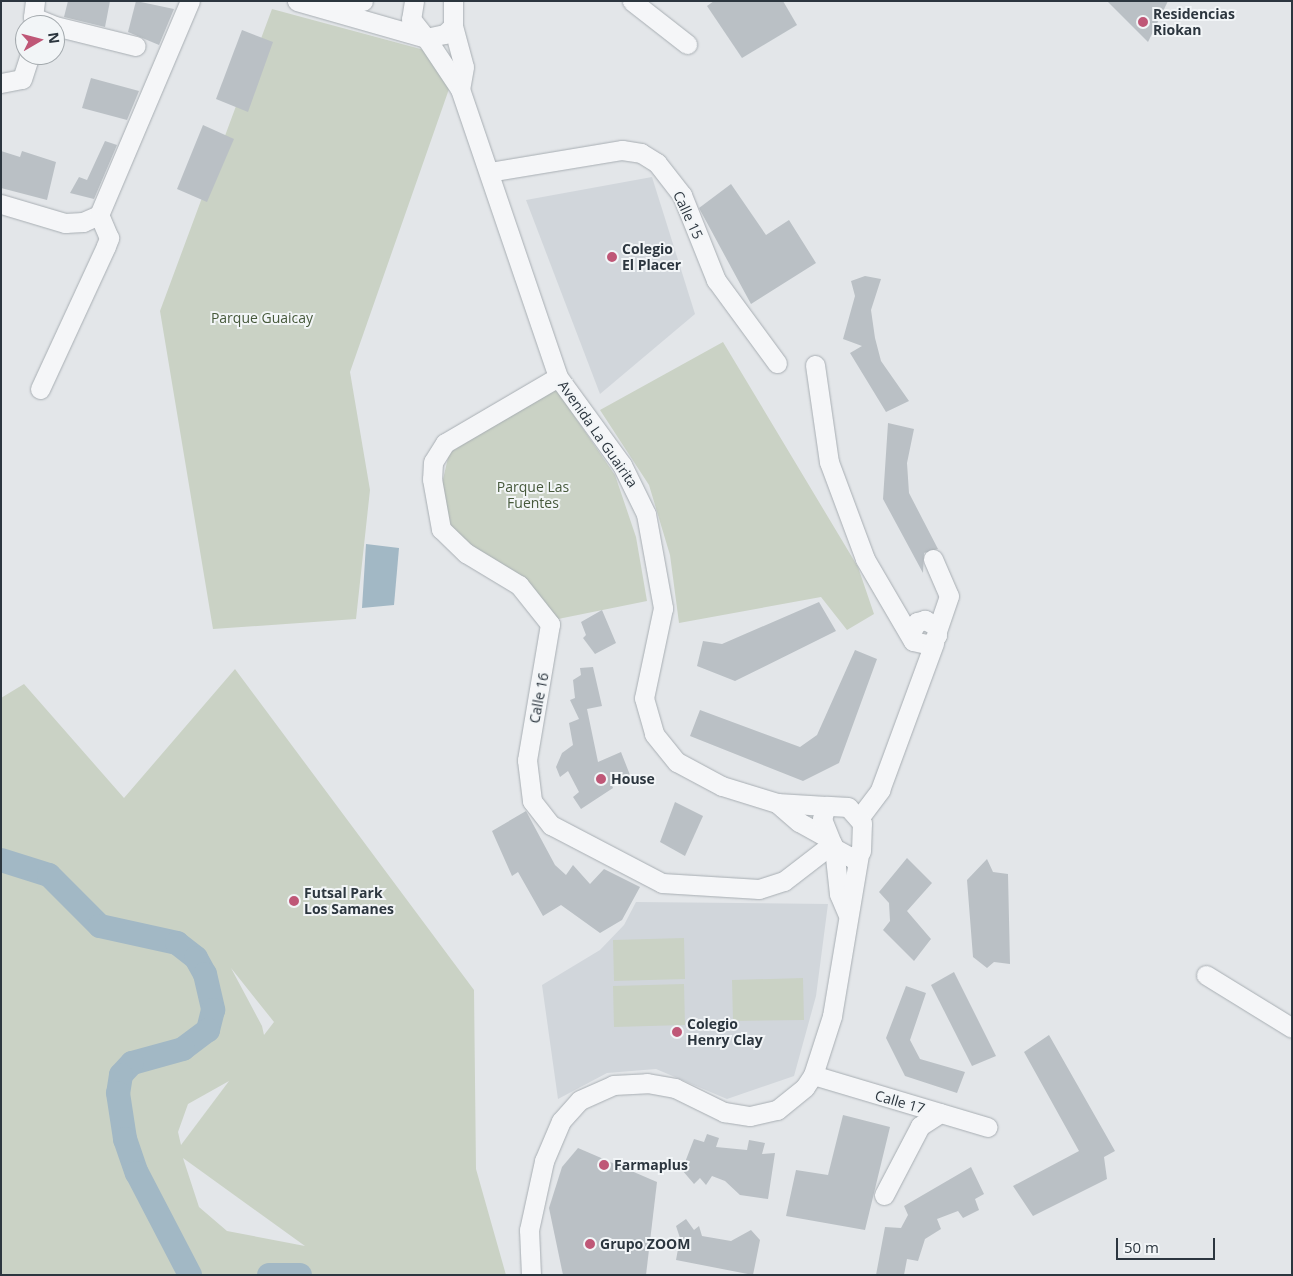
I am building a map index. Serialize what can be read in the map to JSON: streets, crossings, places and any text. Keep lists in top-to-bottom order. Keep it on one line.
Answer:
{"streets":{"street":["Calle 15","Avenida La Guairita","Calle 16","Calle 17"]},"crossings":[["Calle 15","Avenida La Guairita"],["Avenida La Guairita","Calle 16"]],"parks":["Parque Guaicay","Parque Las Fuentes"],"places":["Residencias Riokan","Colegio El Placer","House","Futsal Park Los Samanes","Colegio Henry Clay","Farmaplus","Grupo ZOOM"],"scale_bar":"50 m","north":"right"}
